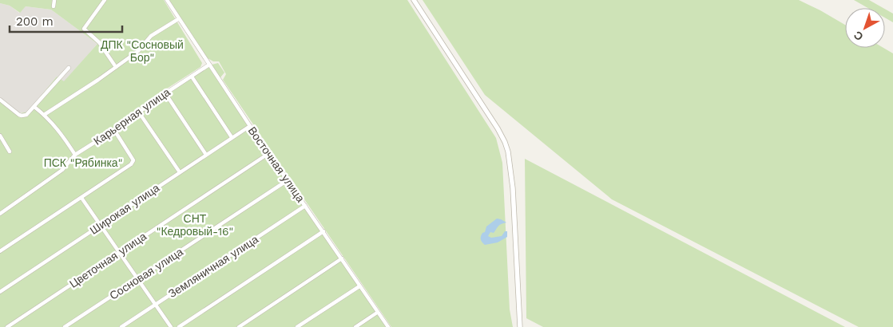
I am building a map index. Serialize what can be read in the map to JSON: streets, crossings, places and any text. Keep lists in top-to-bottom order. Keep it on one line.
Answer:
{"streets":{"street":["Карьерная улица","Восточная улица","Широкая улица","Цветочная улица","Земляничная улица","Сосновая улица"]},"crossings":[["Карьерная улица","Восточная улица"],["Восточная улица","Широкая улица"],["Восточная улица","Цветочная улица"],["Восточная улица","Земляничная улица"],["Восточная улица","Сосновая улица"]],"parks":["ДПК \"Сосновый Бор\"","ПСК \"Рябинка\"","СНТ \"Кедровый-16\""],"scale_bar":"200 m","north":"bottom left"}
